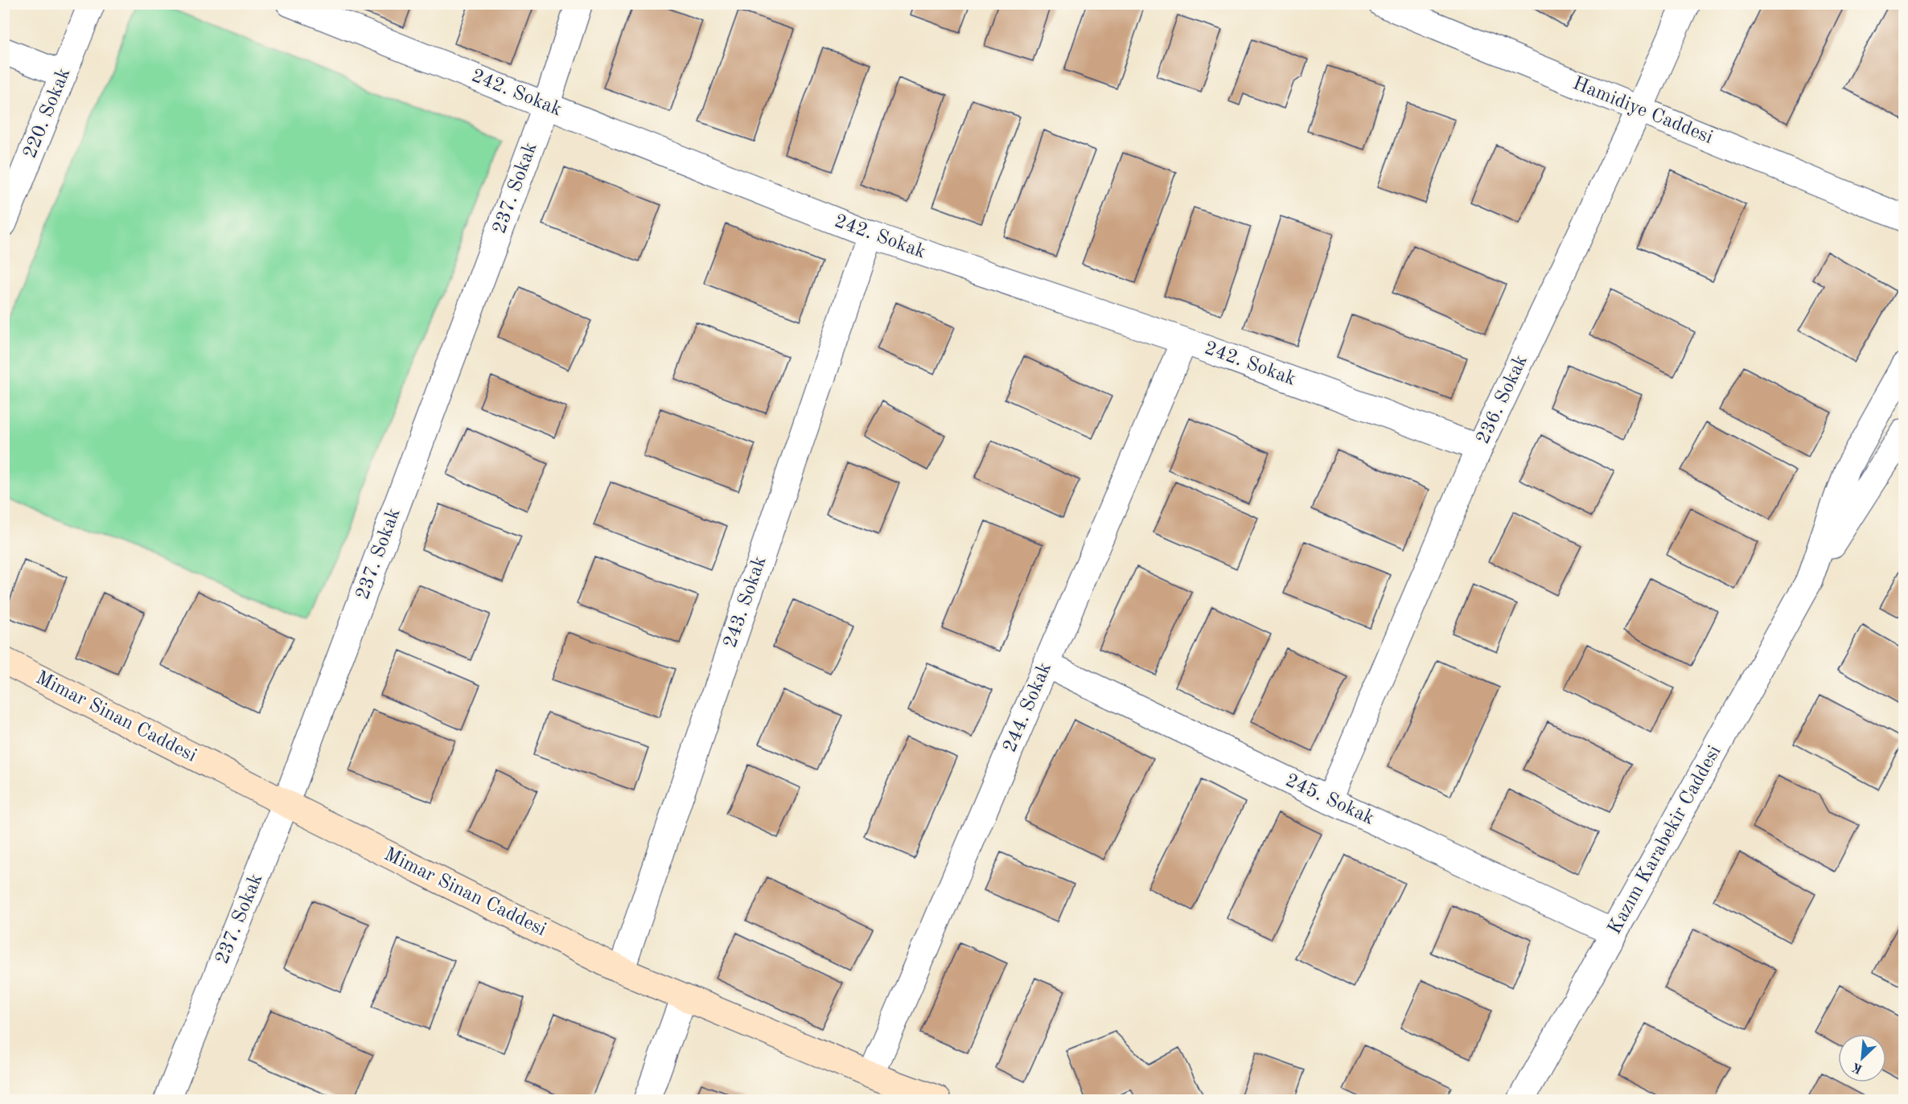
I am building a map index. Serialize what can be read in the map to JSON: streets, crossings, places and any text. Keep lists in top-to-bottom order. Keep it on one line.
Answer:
{"streets":{"main road":["Mimar Sinan Caddesi"],"street":["242. Sokak","Hamidiye Caddesi","220. Sokak","237. Sokak","236. Sokak","243. Sokak","244. Sokak","245. Sokak","Kazım Karabekir Caddesi"]},"crossings":[["242. Sokak","237. Sokak"],["242. Sokak","236. Sokak"],["242. Sokak","243. Sokak"],["242. Sokak","244. Sokak"],["Hamidiye Caddesi","236. Sokak"],["237. Sokak","Mimar Sinan Caddesi"],["236. Sokak","245. Sokak"],["243. Sokak","Mimar Sinan Caddesi"],["244. Sokak","Mimar Sinan Caddesi"],["244. Sokak","245. Sokak"],["245. Sokak","Kazım Karabekir Caddesi"]],"north":"bottom left"}
